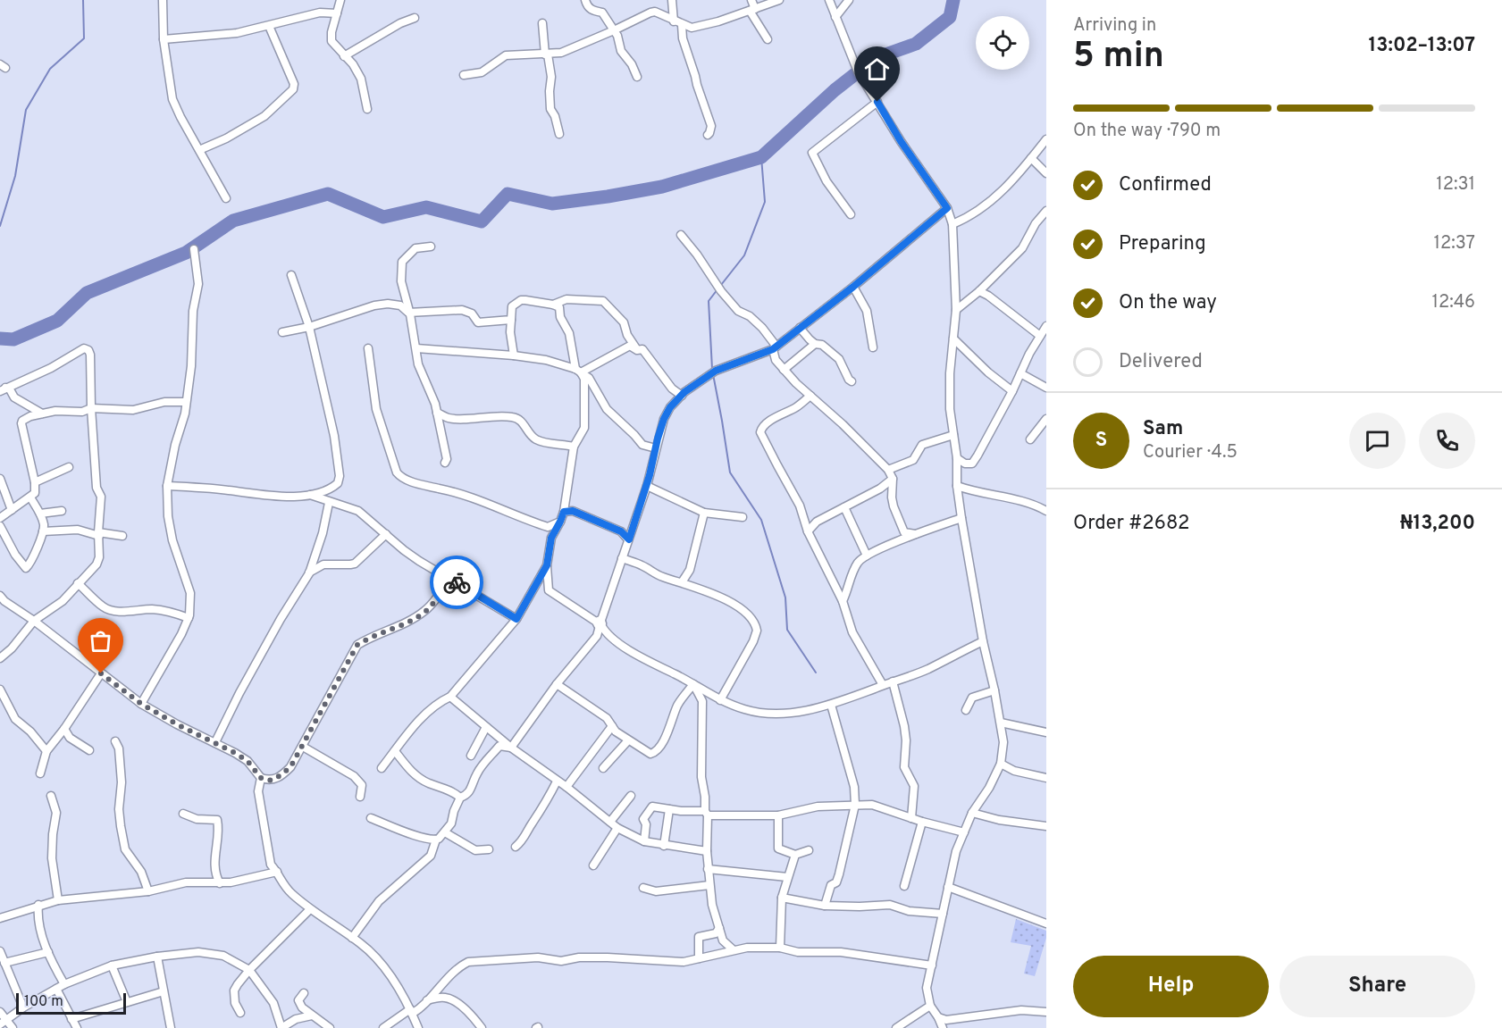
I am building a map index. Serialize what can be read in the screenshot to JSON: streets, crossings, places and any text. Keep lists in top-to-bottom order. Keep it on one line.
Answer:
{"scale_bar":"100 m","page":{"heading":["5 min","Arriving in","13:02–13:07"],"panel":["Sam","Courier · 4.5","Order #2682","₦13,200"],"bar":"On the way · 790 m","list":[["Confirmed","12:31"],["Preparing","12:37"],["On the way","12:46"],"Delivered"],"round":"S","buttons":["Help","Share"],"scale":"100 m"}}
